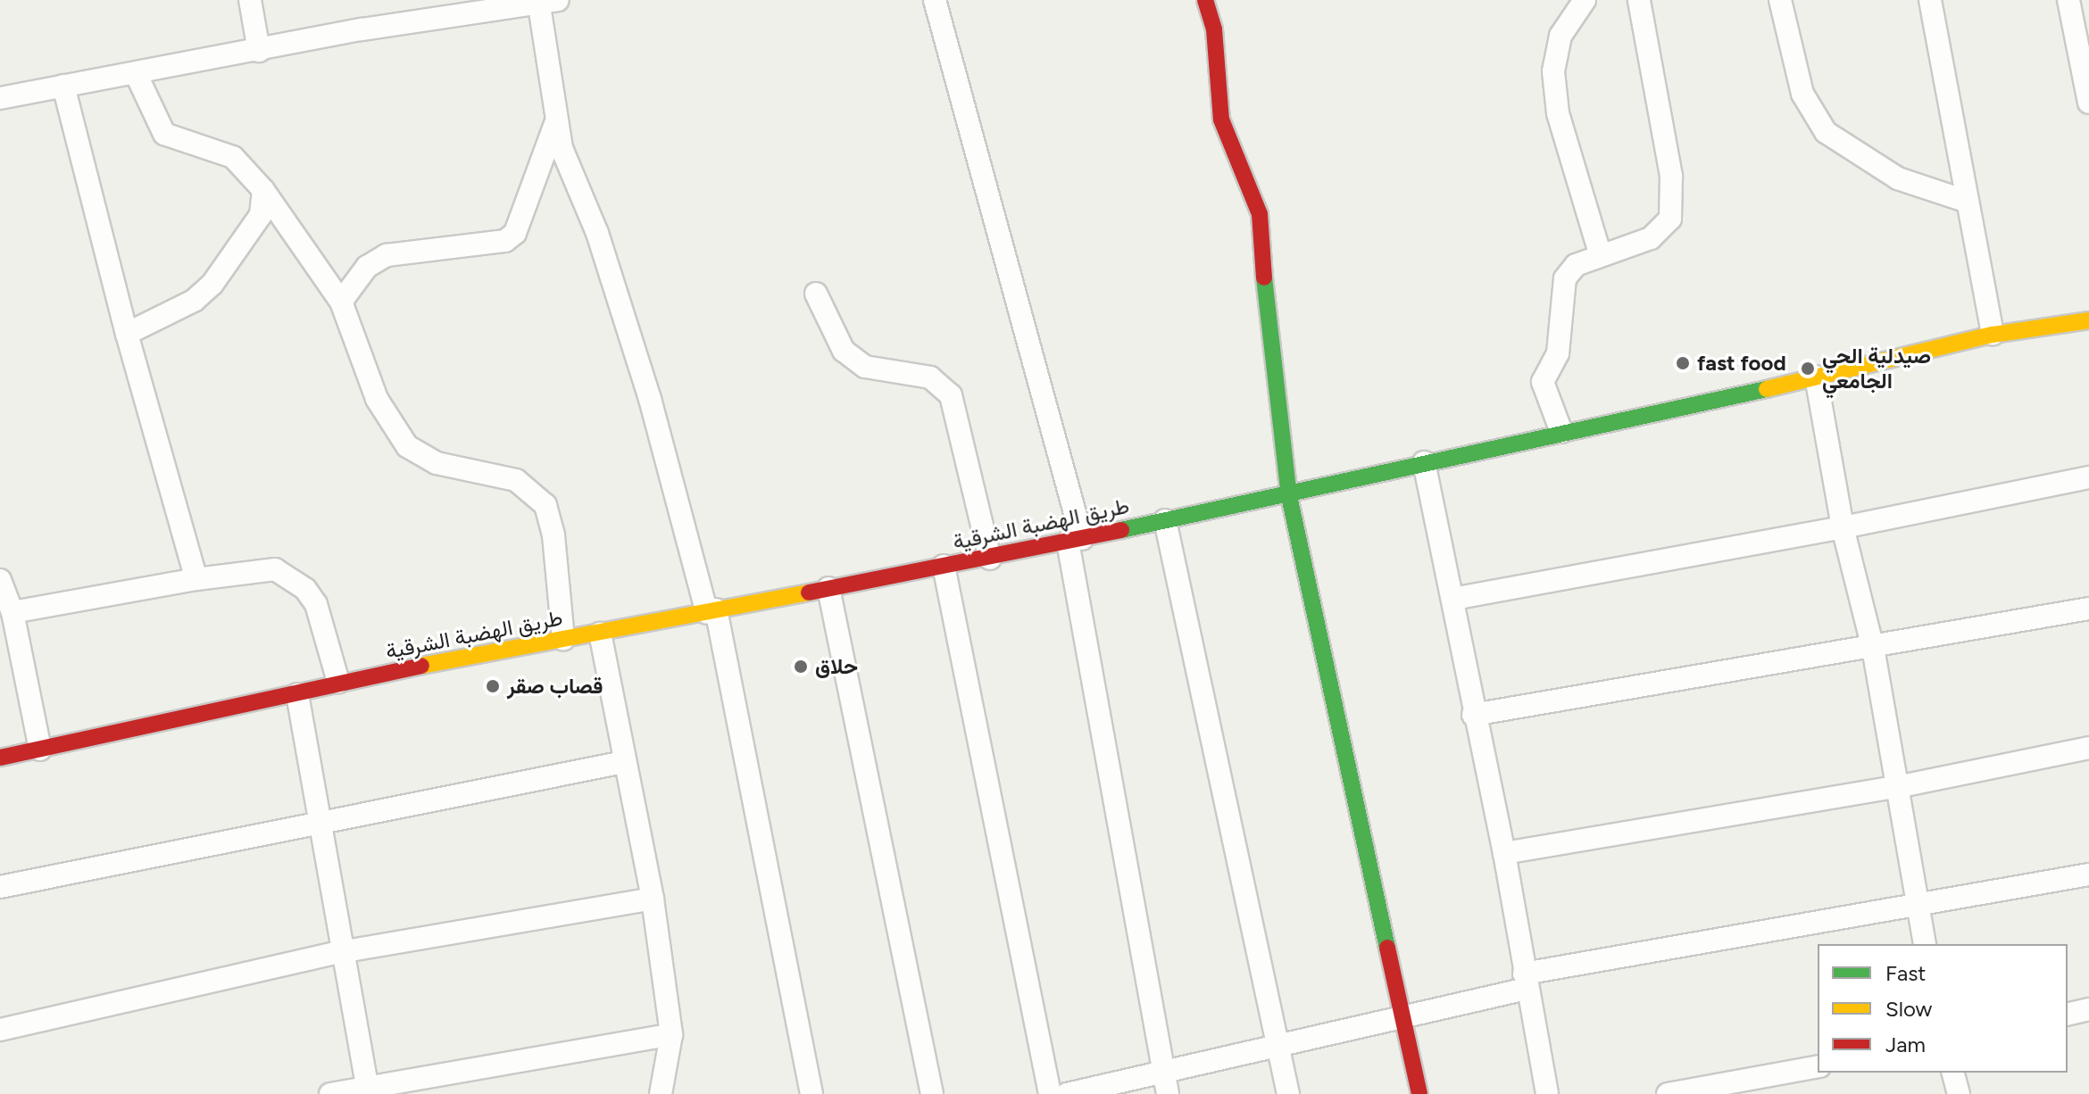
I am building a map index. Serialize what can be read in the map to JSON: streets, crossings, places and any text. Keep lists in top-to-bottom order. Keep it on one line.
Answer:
{"streets":{"main road":["طريق الهضبة الشرقية"]},"places":["fast food","صيدلية الحي الجامعي","حلاق","قصاب صقر"],"legend":["Fast","Slow","Jam"]}
